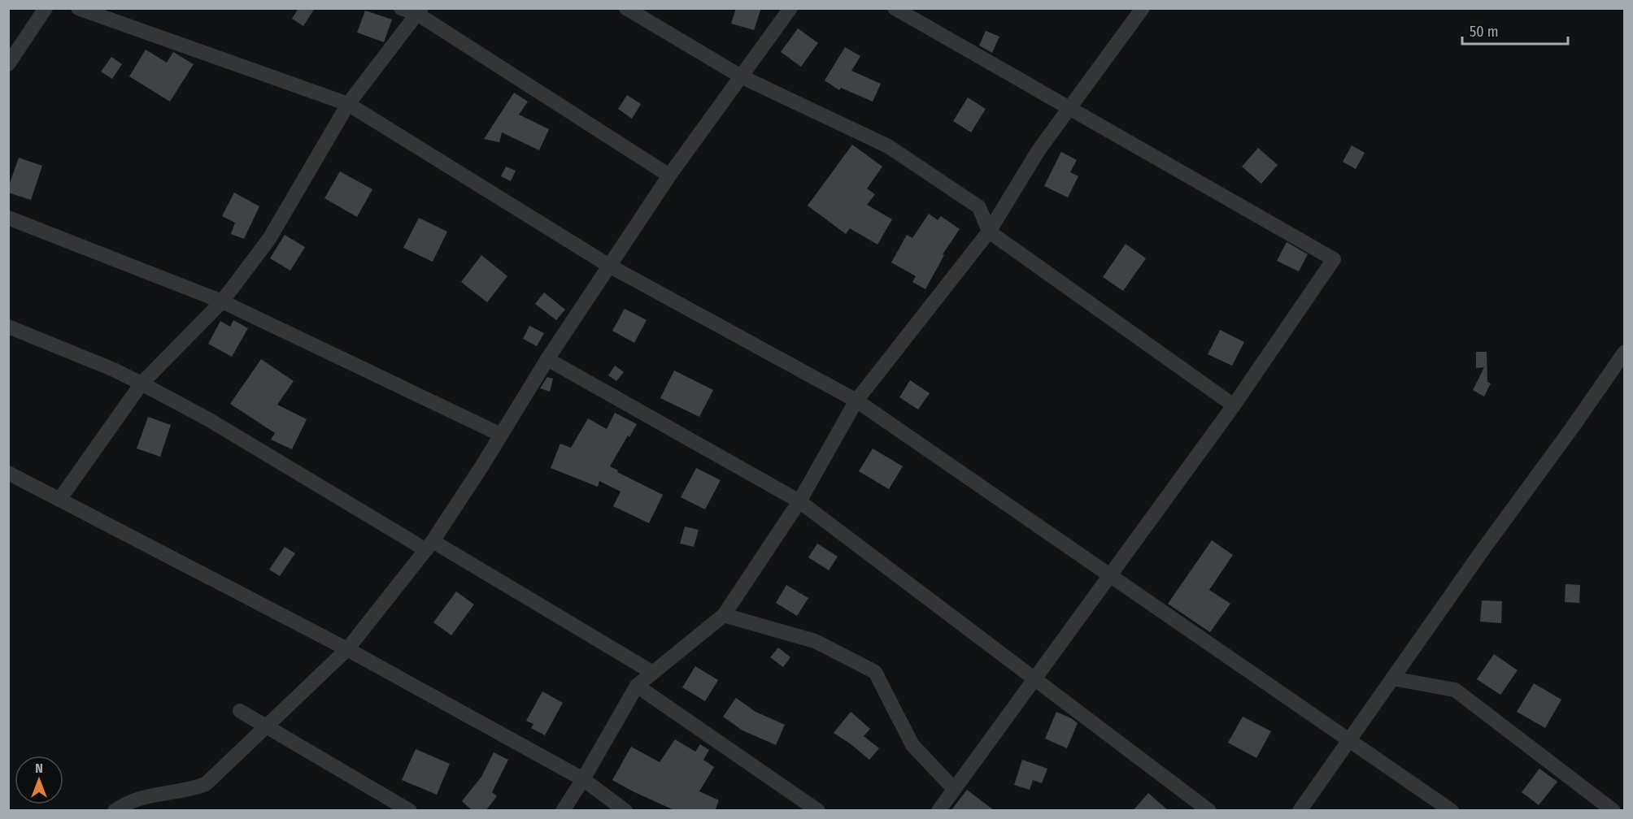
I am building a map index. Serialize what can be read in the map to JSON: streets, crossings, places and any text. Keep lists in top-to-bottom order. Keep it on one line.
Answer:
{"scale_bar":"50 m","north":"top"}
